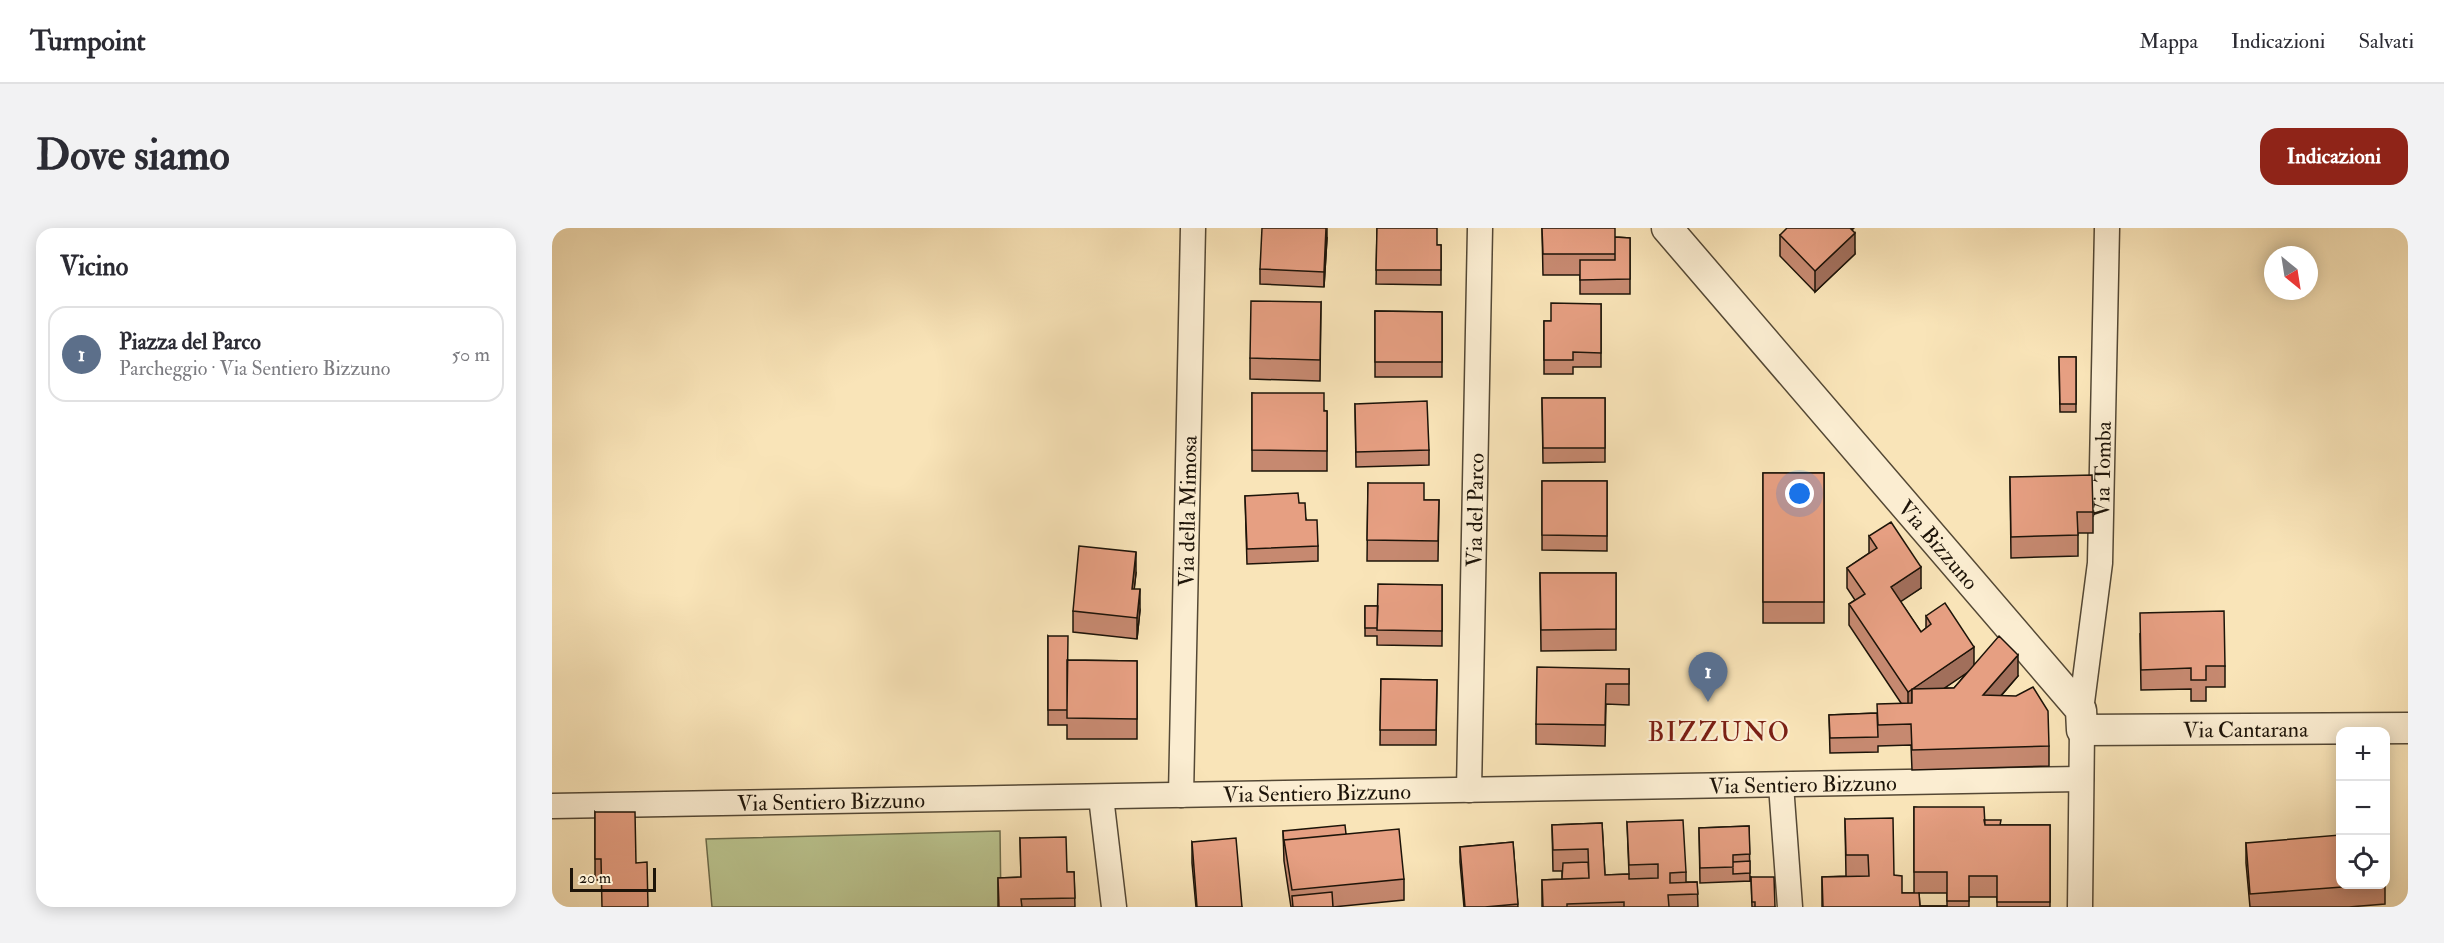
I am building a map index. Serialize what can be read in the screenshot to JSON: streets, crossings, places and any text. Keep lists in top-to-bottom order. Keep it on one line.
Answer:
{"streets":{"street":["Via Tomba","Via del Parco","Via della Mimosa","Via Bizzuno","Via Cantarana","Via Sentiero Bizzuno"]},"crossings":[["Via Tomba","Via Bizzuno"],["Via Tomba","Via Cantarana"],["Via del Parco","Via Sentiero Bizzuno"],["Via della Mimosa","Via Sentiero Bizzuno"],["Via Bizzuno","Via Cantarana"]],"districts":["BIZZUNO"],"scale_bar":"20 m","north":"bottom right","page":{"header":"Turnpoint","nav":["Mappa","Indicazioni","Salvati"],"buttons":"Indicazioni","title":"Dove siamo","heading":"Vicino","list":[{"mark":"1","name":"Piazza del Parco","note":"Parcheggio · Via Sentiero Bizzuno","value":"50 m"}],"pins":"1","map_buttons":["+","−"],"scale":"20 m"}}
